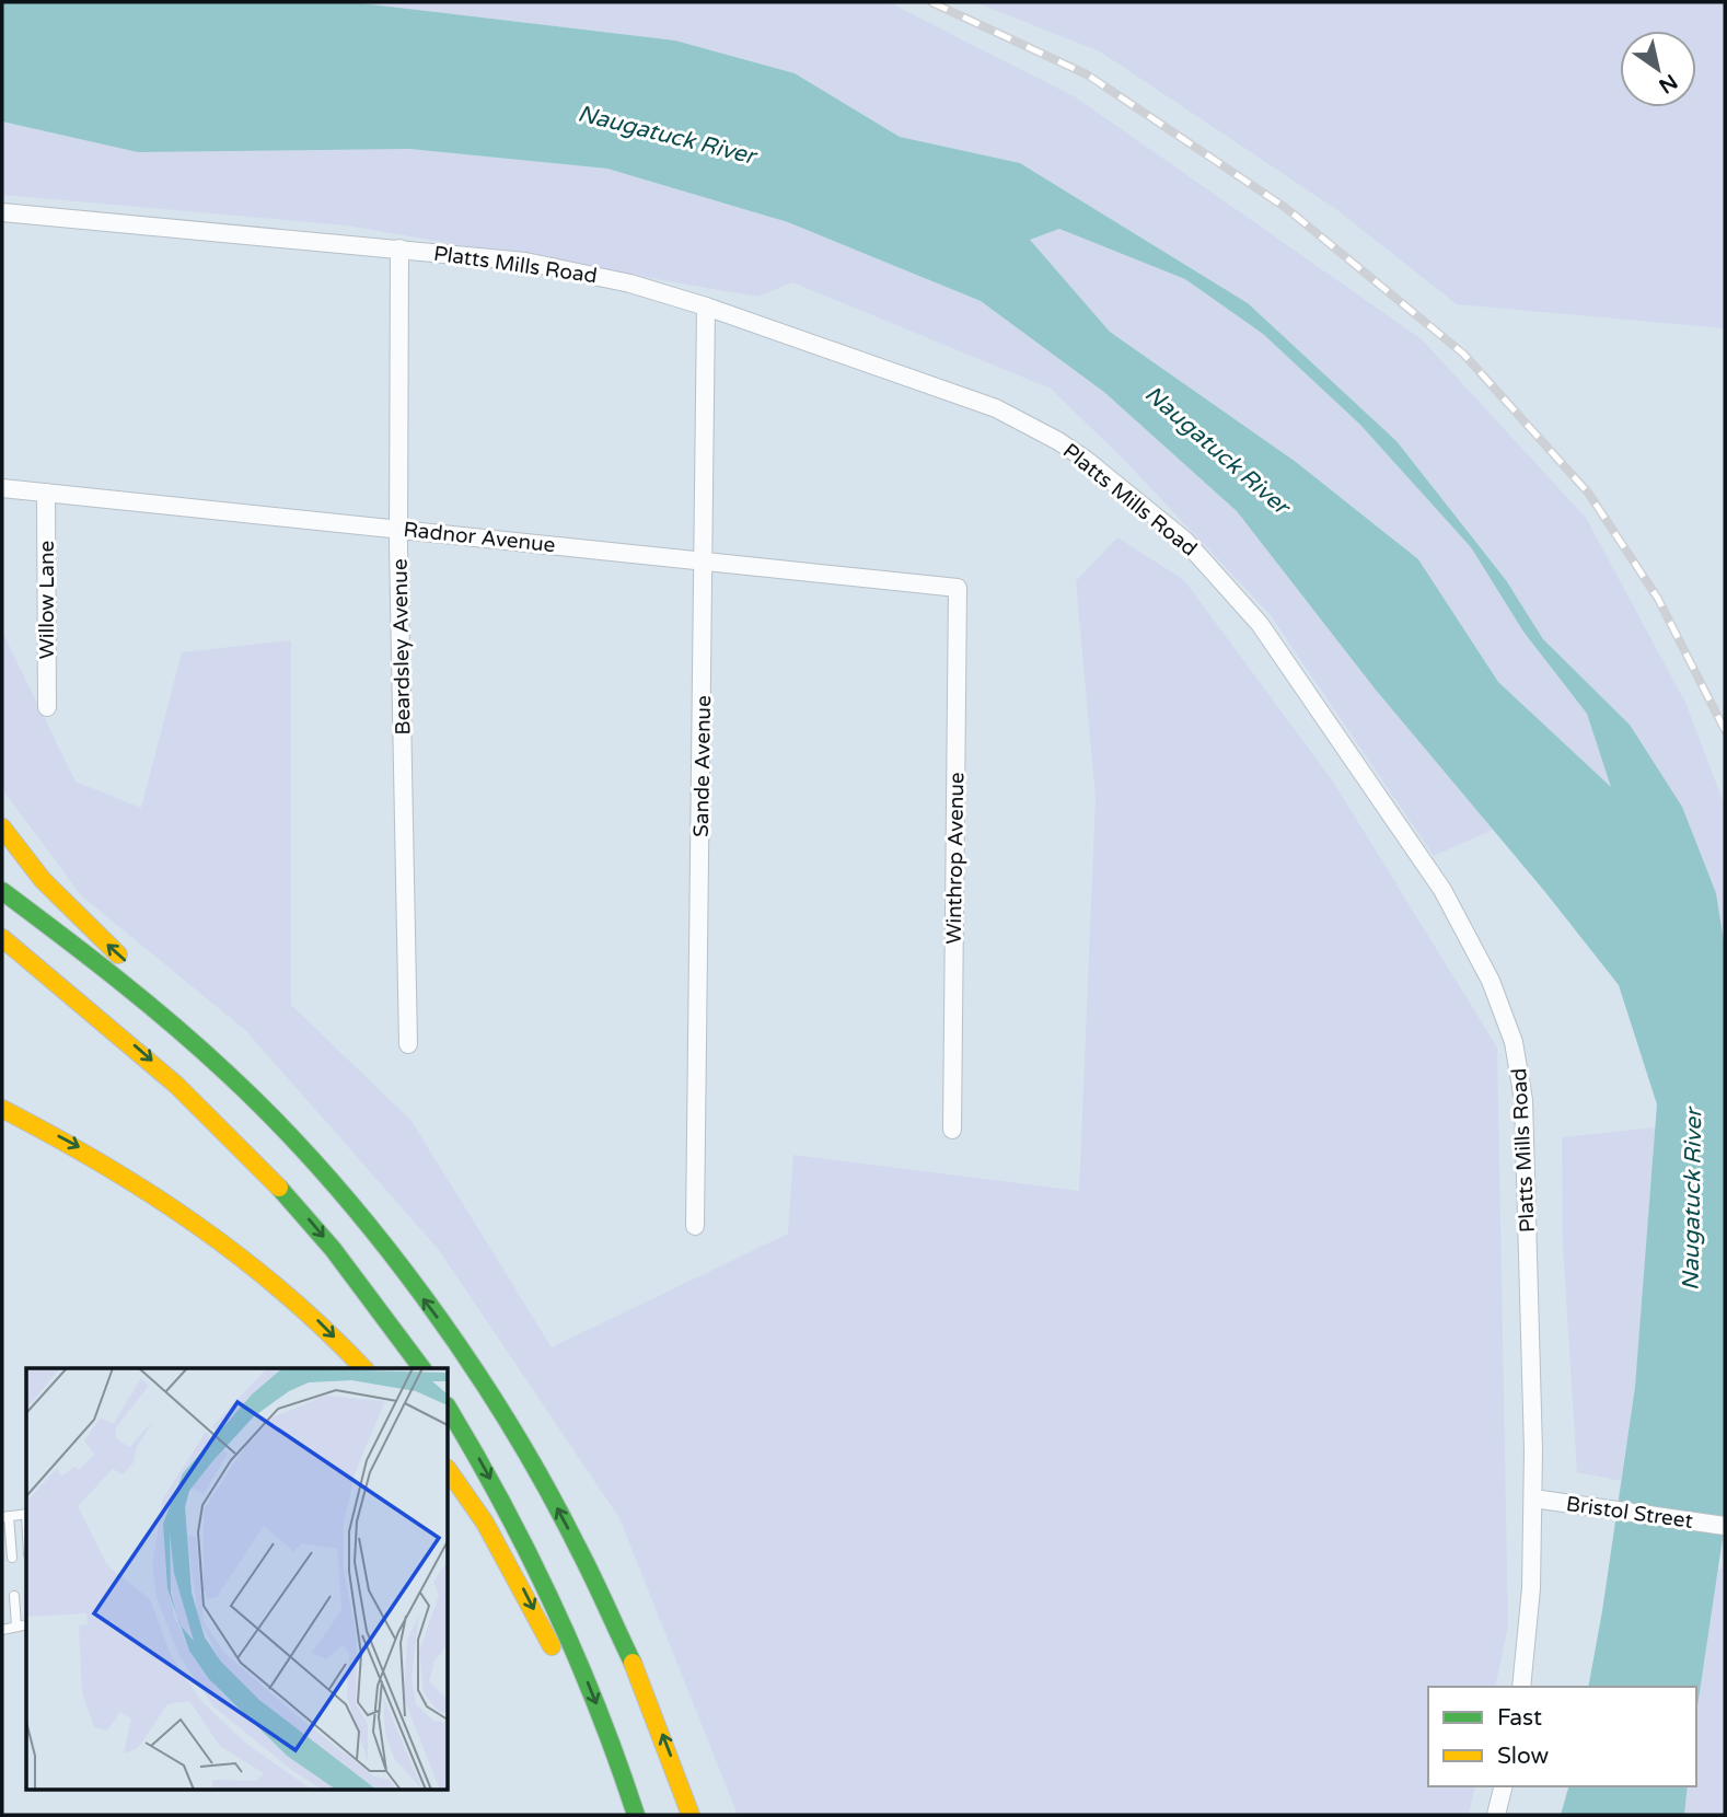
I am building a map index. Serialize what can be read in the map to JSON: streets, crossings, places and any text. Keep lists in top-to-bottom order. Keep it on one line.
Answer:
{"streets":{"street":["Platts Mills Road","Radnor Avenue","Willow Lane","Beardsley Avenue","Sande Avenue","Winthrop Avenue","Bristol Street"]},"crossings":[["Platts Mills Road","Beardsley Avenue"],["Platts Mills Road","Sande Avenue"],["Platts Mills Road","Bristol Street"],["Radnor Avenue","Willow Lane"],["Radnor Avenue","Beardsley Avenue"],["Radnor Avenue","Sande Avenue"],["Radnor Avenue","Winthrop Avenue"]],"water":["Naugatuck River"],"legend":["Fast","Slow"],"north":"bottom right"}
